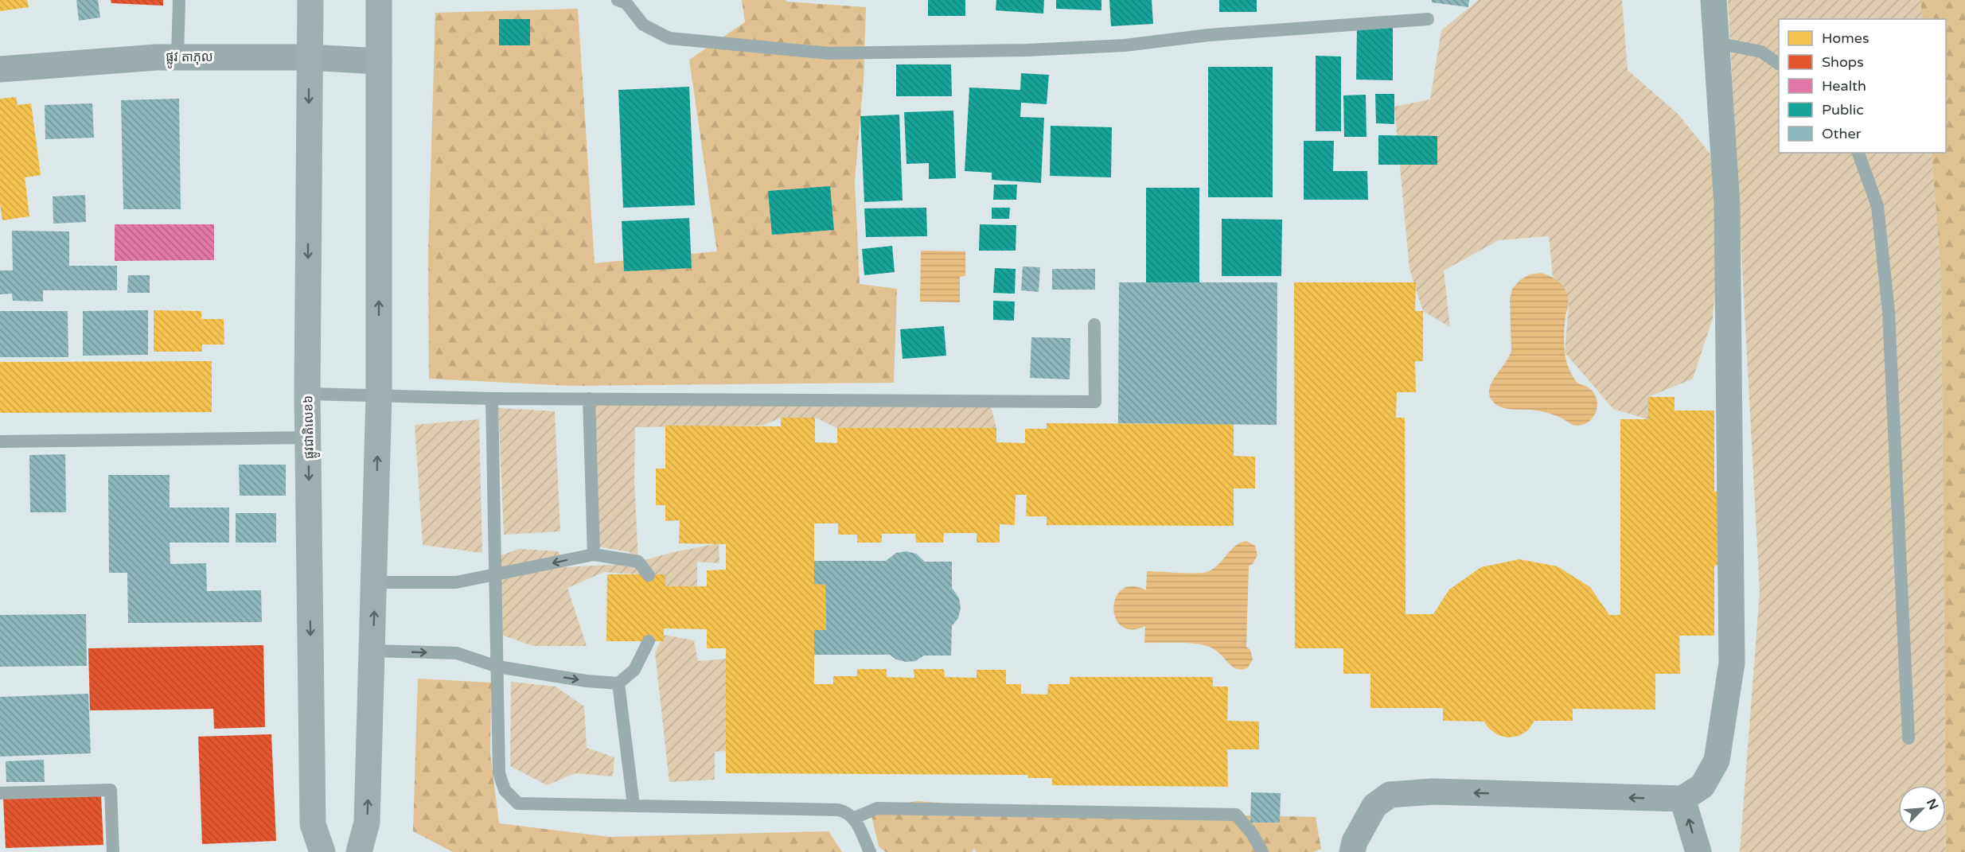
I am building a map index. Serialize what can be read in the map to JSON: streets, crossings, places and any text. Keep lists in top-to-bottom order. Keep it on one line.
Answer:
{"streets":{"main road":["ផ្លូវជាតិលេខ៦"],"street":["ផ្លូវ តាភុល"]},"crossings":[["ផ្លូវ តាភុល","ផ្លូវជាតិលេខ៦"]],"legend":["Homes","Shops","Health","Public","Other"],"north":"top right"}
